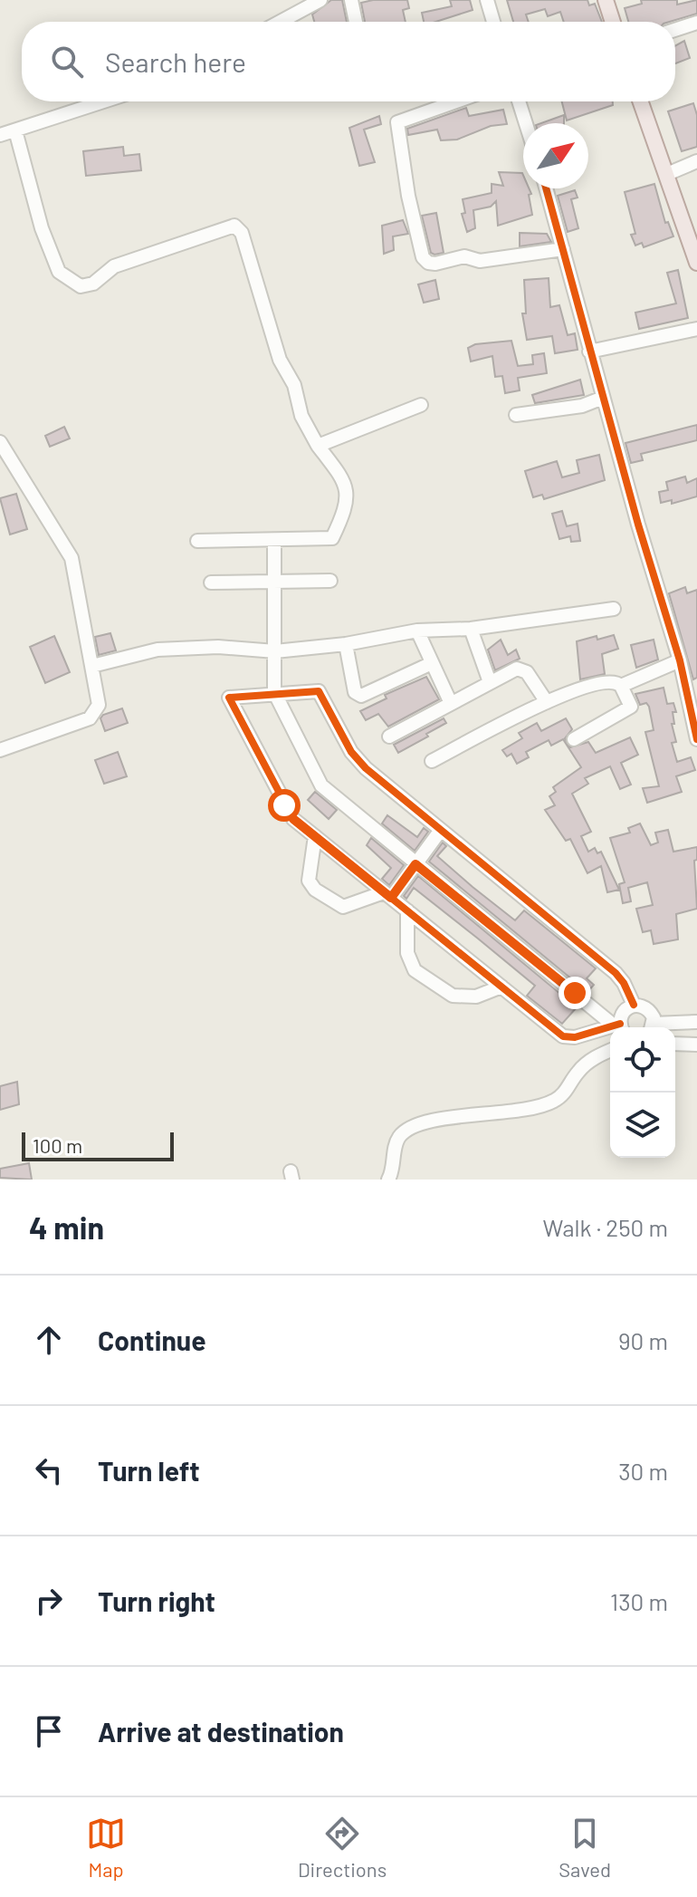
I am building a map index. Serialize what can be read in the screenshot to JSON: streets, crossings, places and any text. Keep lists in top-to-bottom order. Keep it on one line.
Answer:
{"scale_bar":"100 m","north":"top right","page":{"search":"Search here","scale":"100 m","heading":["4 min","Walk · 250 m"],"list":[["Continue","90 m"],["Turn left","30 m"],["Turn right","130 m"],"Arrive at destination"],"nav":["Map","Directions","Saved"]}}
